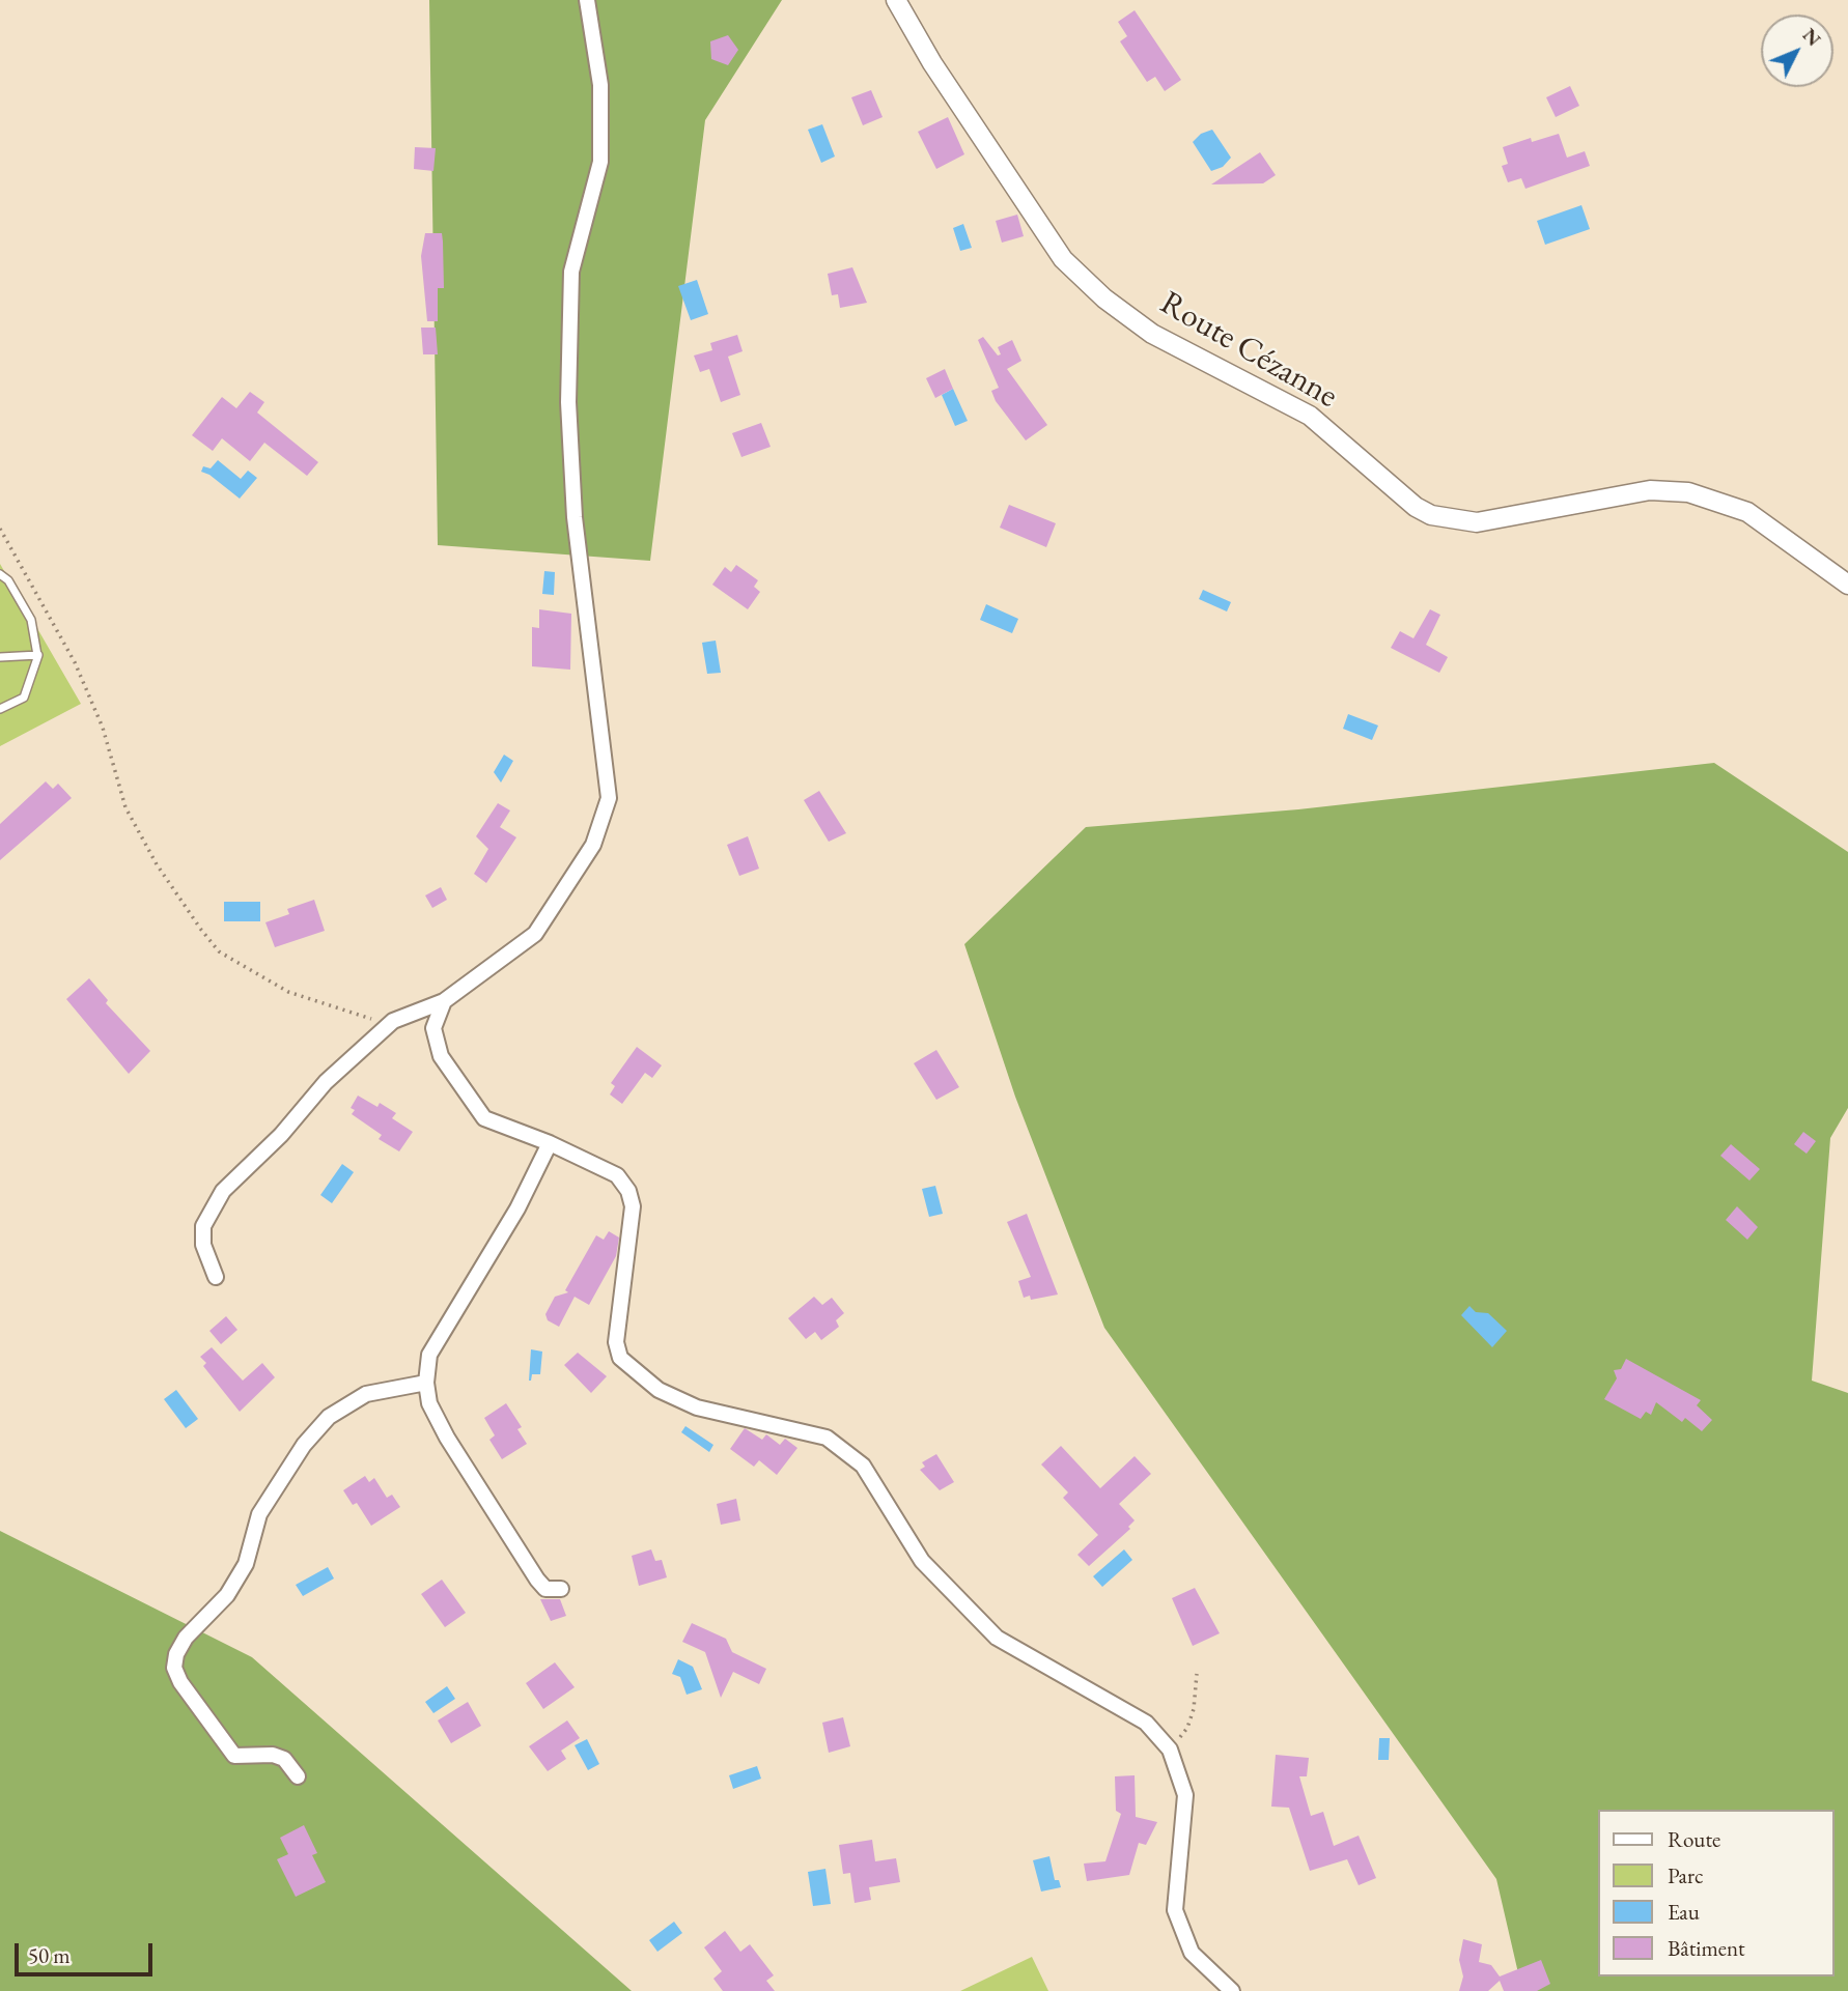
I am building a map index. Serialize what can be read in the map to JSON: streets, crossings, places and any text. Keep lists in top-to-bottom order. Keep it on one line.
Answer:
{"streets":{"street":["Route Cézanne"]},"legend":["Route","Parc","Eau","Bâtiment"],"scale_bar":"50 m","north":"top right"}
